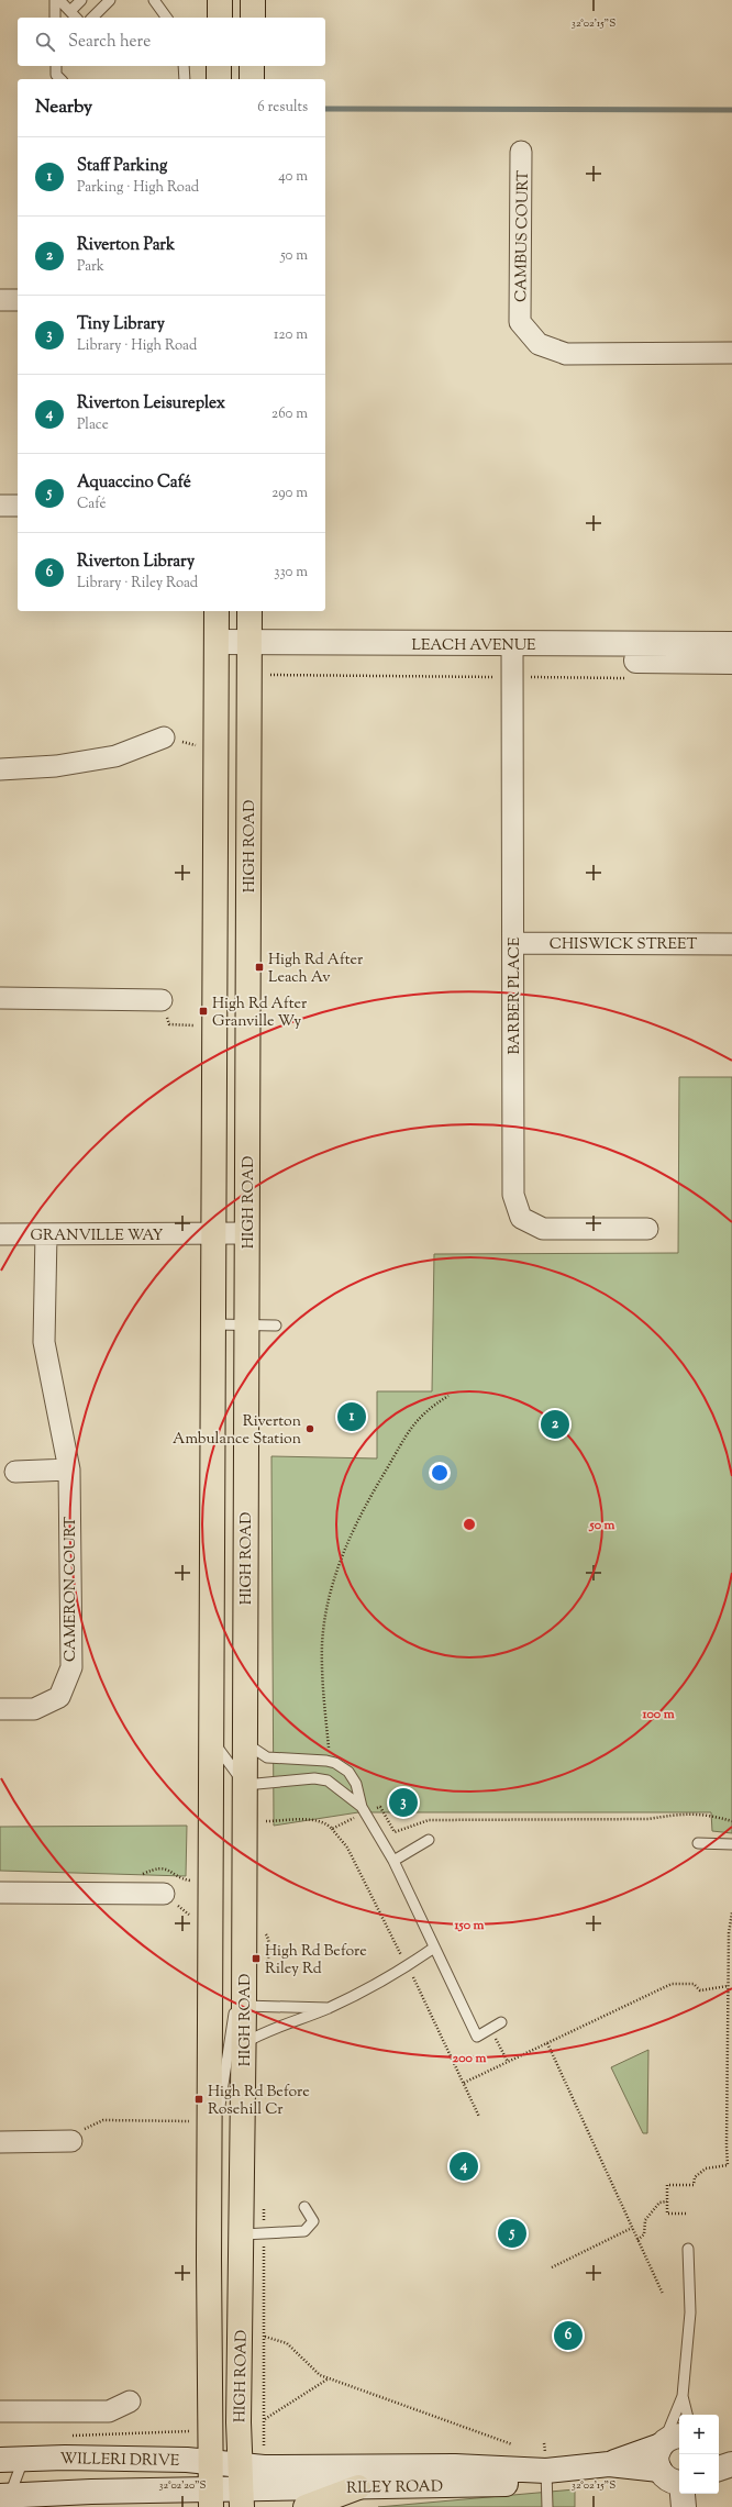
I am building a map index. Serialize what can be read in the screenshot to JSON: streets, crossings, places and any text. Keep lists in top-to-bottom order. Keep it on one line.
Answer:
{"streets":{"main road":["LEACH AVENUE","HIGH ROAD","WILLERI DRIVE","RILEY ROAD"],"street":["CAMBUS COURT","CHISWICK STREET","BARBER PLACE","GRANVILLE WAY","CAMERON COURT"]},"crossings":[["LEACH AVENUE","HIGH ROAD"],["LEACH AVENUE","BARBER PLACE"],["HIGH ROAD","GRANVILLE WAY"],["HIGH ROAD","WILLERI DRIVE"],["HIGH ROAD","RILEY ROAD"],["CHISWICK STREET","BARBER PLACE"],["GRANVILLE WAY","CAMERON COURT"],["WILLERI DRIVE","RILEY ROAD"]],"places":{"transit":["High Rd After Leach Av","High Rd After Granville Wy","High Rd Before Riley Rd","High Rd Before Rosehill Cr"],"other":["Riverton Ambulance Station"]},"page":{"search":"Search here","heading":["Nearby","6 results"],"list":[{"mark":"1","name":"Staff Parking","note":"Parking · High Road","value":"40 m"},{"mark":"2","name":"Riverton Park","note":"Park","value":"50 m"},{"mark":"3","name":"Tiny Library","note":"Library · High Road","value":"120 m"},{"mark":"4","name":"Riverton Leisureplex","note":"Place","value":"260 m"},{"mark":"5","name":"Aquaccino Café","note":"Café","value":"290 m"},{"mark":"6","name":"Riverton Library","note":"Library · Riley Road","value":"330 m"}],"pins":["1","2","3","4","5","6"],"map_buttons":["+","−"]},"coordinates":["32°02'15\"S","32°02'20\"S"],"rings":["50 m","100 m","150 m","200 m"]}
